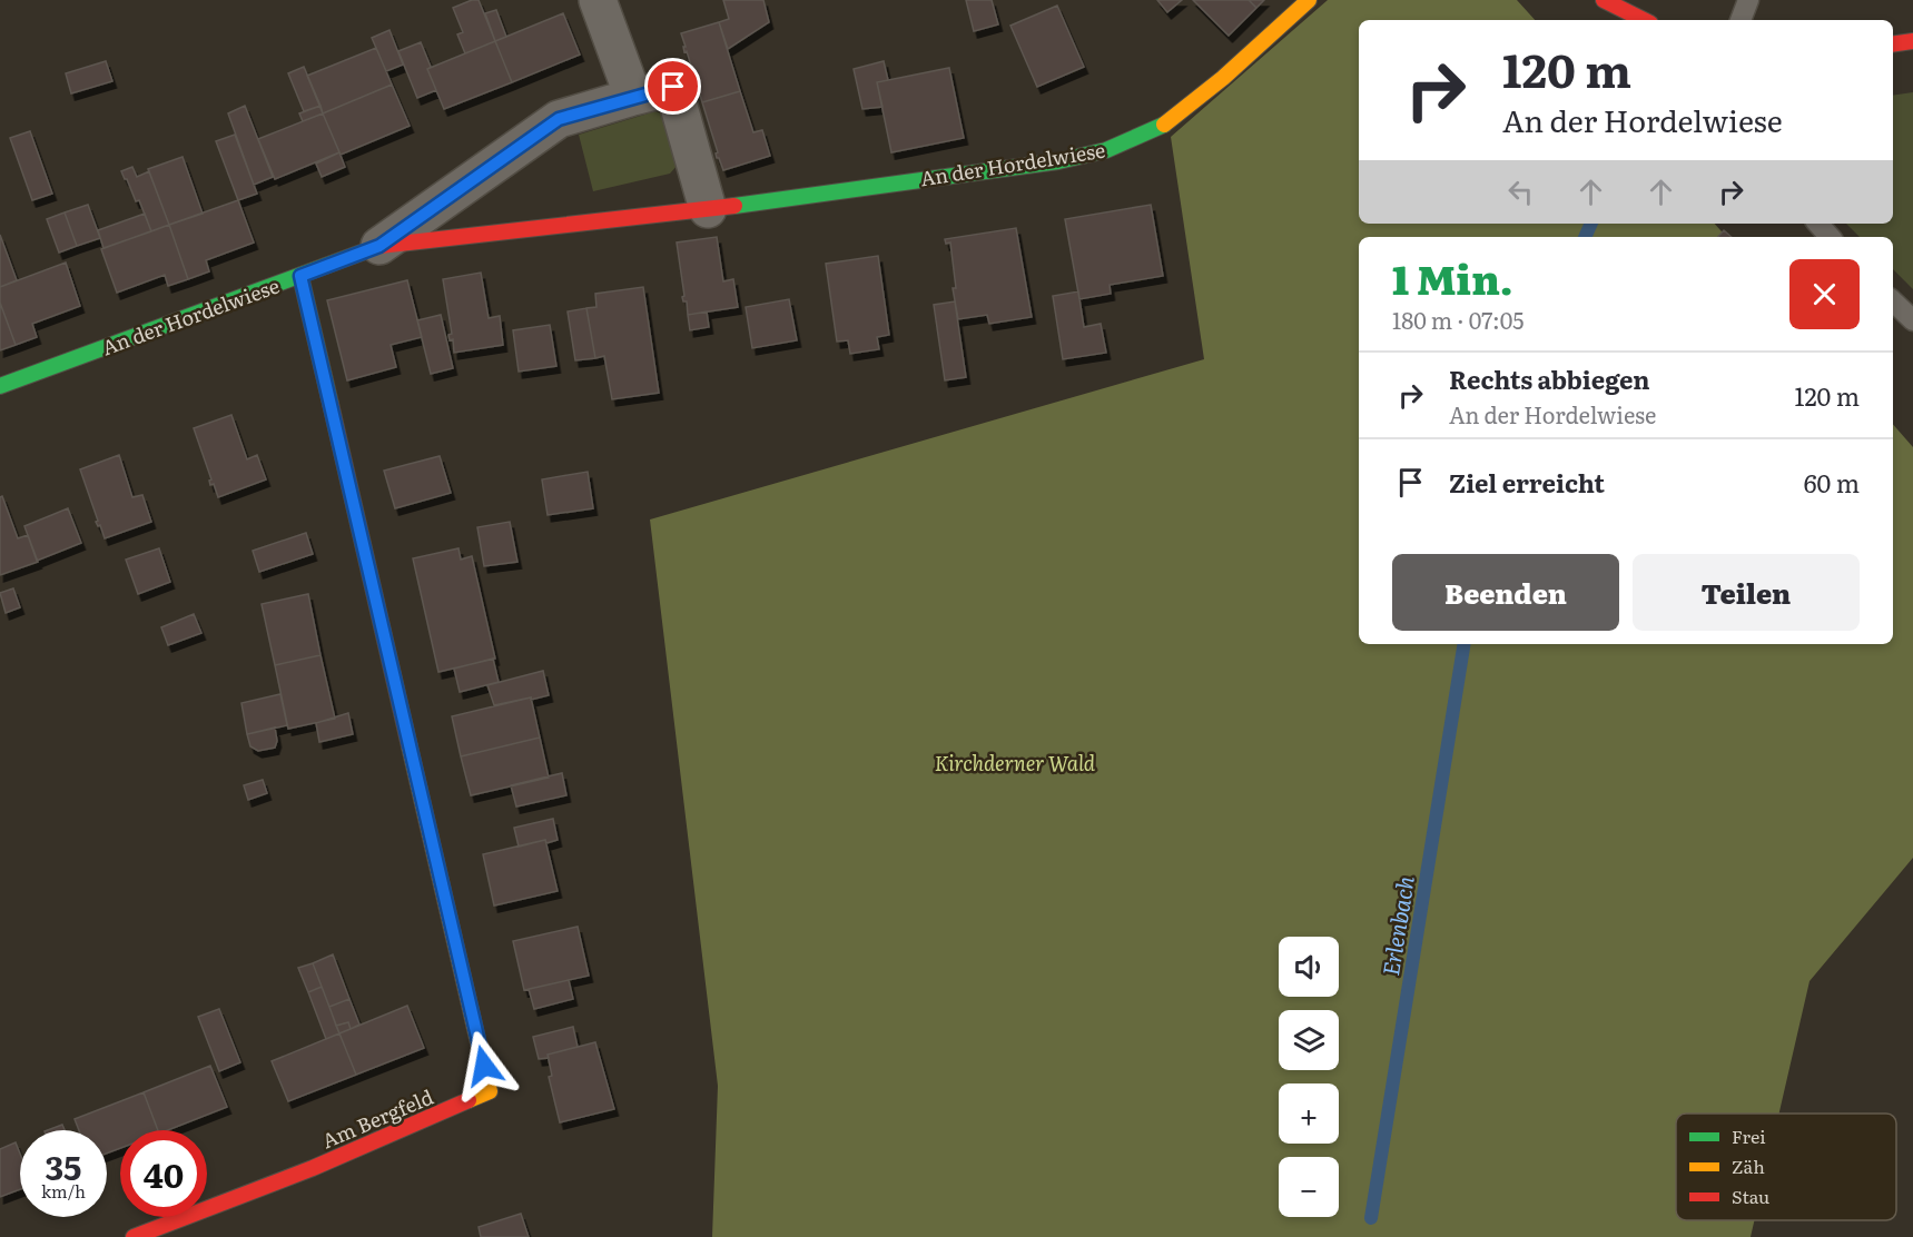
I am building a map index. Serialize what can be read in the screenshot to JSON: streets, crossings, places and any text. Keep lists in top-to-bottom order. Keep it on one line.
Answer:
{"streets":{"street":["An der Hordelwiese","Am Bergfeld"]},"crossings":[["An der Hordelwiese","Am Bergfeld"]],"water":["Erlenbach"],"parks":["Kirchderner Wald"],"legend":["Frei","Zäh","Stau"],"page":{"turn":["120 m","An der Hordelwiese"],"heading":["1 Min.","180 m · 07:05"],"list":[{"name":"Rechts abbiegen","note":"An der Hordelwiese","value":"120 m"},{"name":"Ziel erreicht","value":"60 m"}],"buttons":["Beenden","Teilen"],"map_buttons":["+","−"],"speed":"35 km/h","limit":"40"}}
